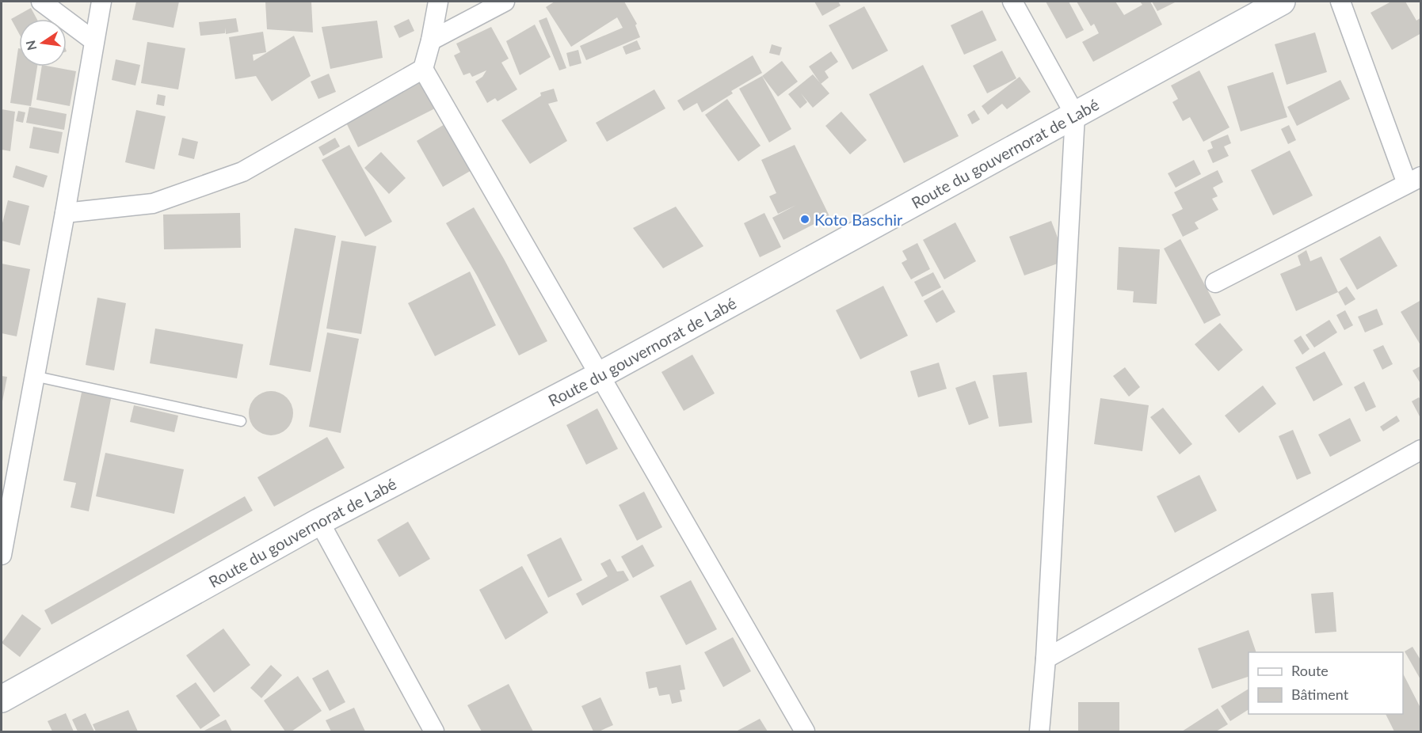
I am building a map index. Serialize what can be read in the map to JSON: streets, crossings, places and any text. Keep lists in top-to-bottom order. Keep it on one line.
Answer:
{"streets":{"street":["Route du gouvernorat de Labé"]},"places":["Koto Baschir"],"legend":["Route","Bâtiment"],"north":"left"}
